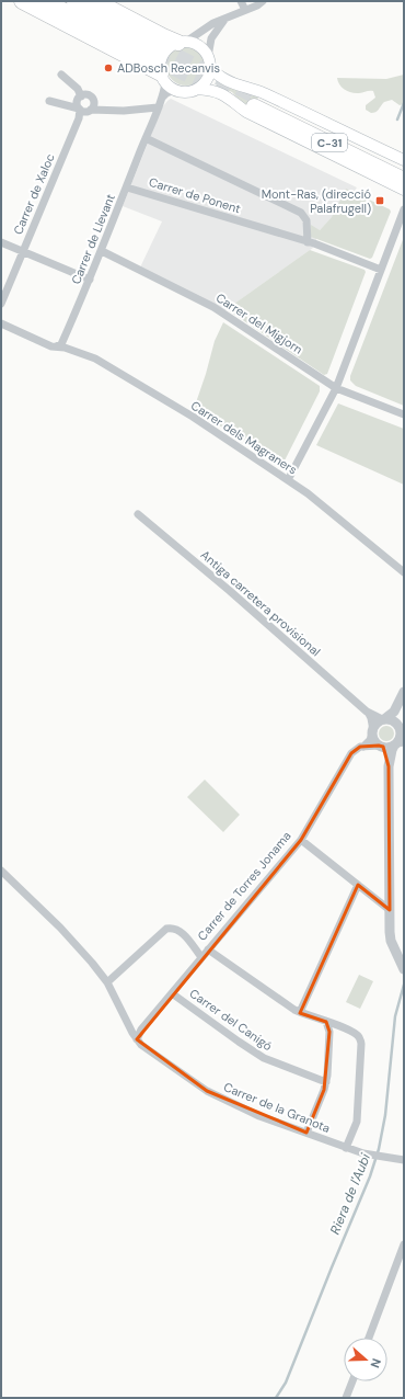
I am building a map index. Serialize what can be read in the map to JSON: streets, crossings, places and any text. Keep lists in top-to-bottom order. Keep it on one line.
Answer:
{"streets":{"highway":["C-31"],"street":["Carrer de Xaloc","Carrer de Ponent","Carrer de Llevant","Carrer del Migjorn","Carrer dels Magraners","Antiga carretera provisional","Carrer de Torres Jonama","Carrer del Canigó","Carrer de la Granota"]},"crossings":[["Carrer de Ponent","Carrer de Llevant"],["Carrer de Llevant","Carrer del Migjorn"],["Carrer de Llevant","Carrer dels Magraners"],["Antiga carretera provisional","Carrer de Torres Jonama"],["Carrer de Torres Jonama","Carrer del Canigó"],["Carrer de Torres Jonama","Carrer de la Granota"]],"water":["Riera de l'Aubi"],"places":{"other":["ADBosch Recanvis"],"transit":["Mont-Ras, (direcció Palafrugell)"]},"north":"right"}
